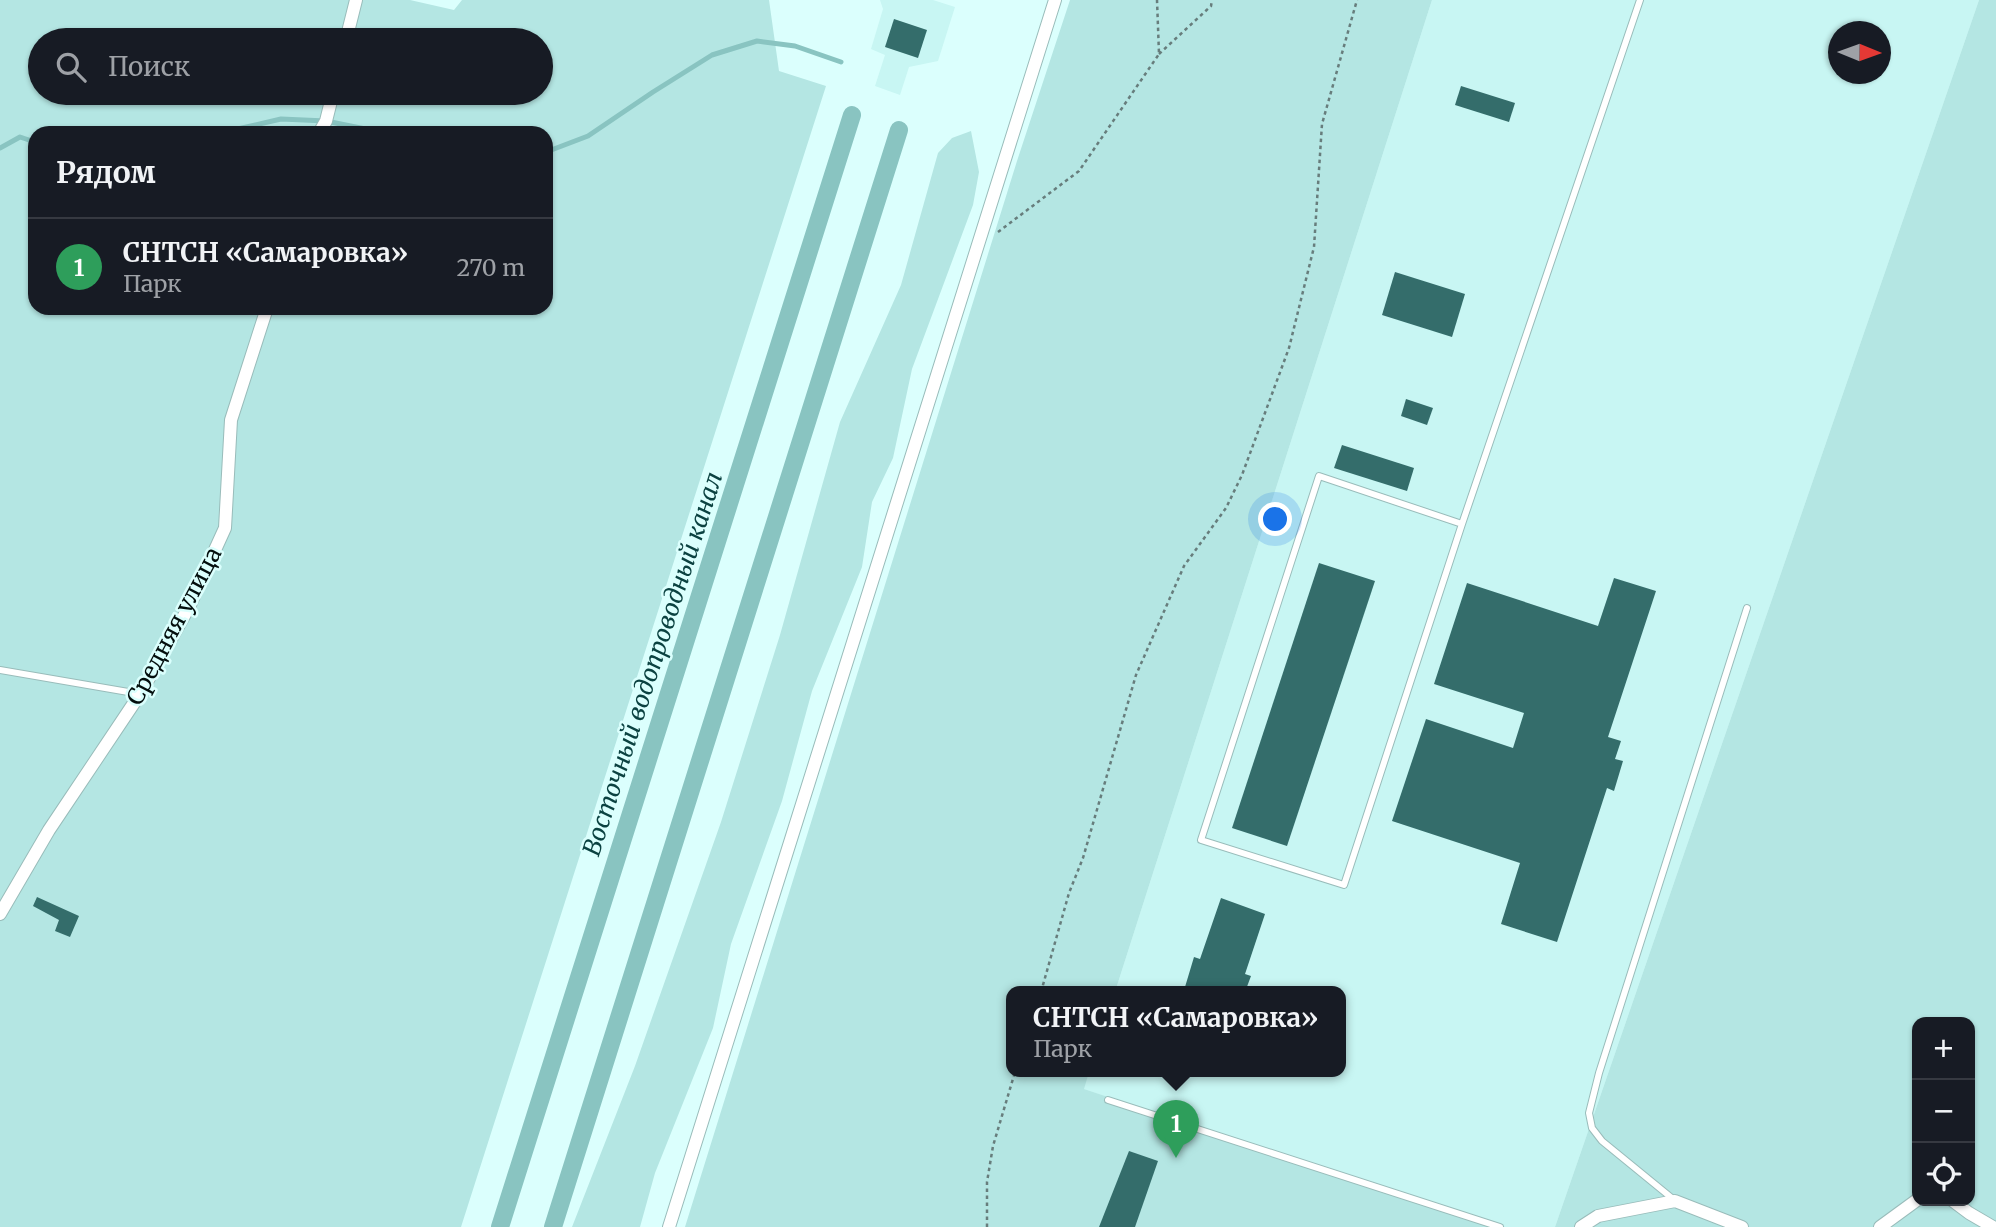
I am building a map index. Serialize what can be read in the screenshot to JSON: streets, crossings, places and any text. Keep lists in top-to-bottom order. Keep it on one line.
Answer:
{"streets":{"street":["Средняя улица"]},"water":["Восточный водопроводный канал"],"north":"right","page":{"search":"Поиск","heading":"Рядом","list":[{"mark":"1","name":"СНТСН «Самаровка»","note":"Парк","value":"270 m"}],"popup":["СНТСН «Самаровка»","Парк"],"map_buttons":["+","−"],"pins":"1"}}
